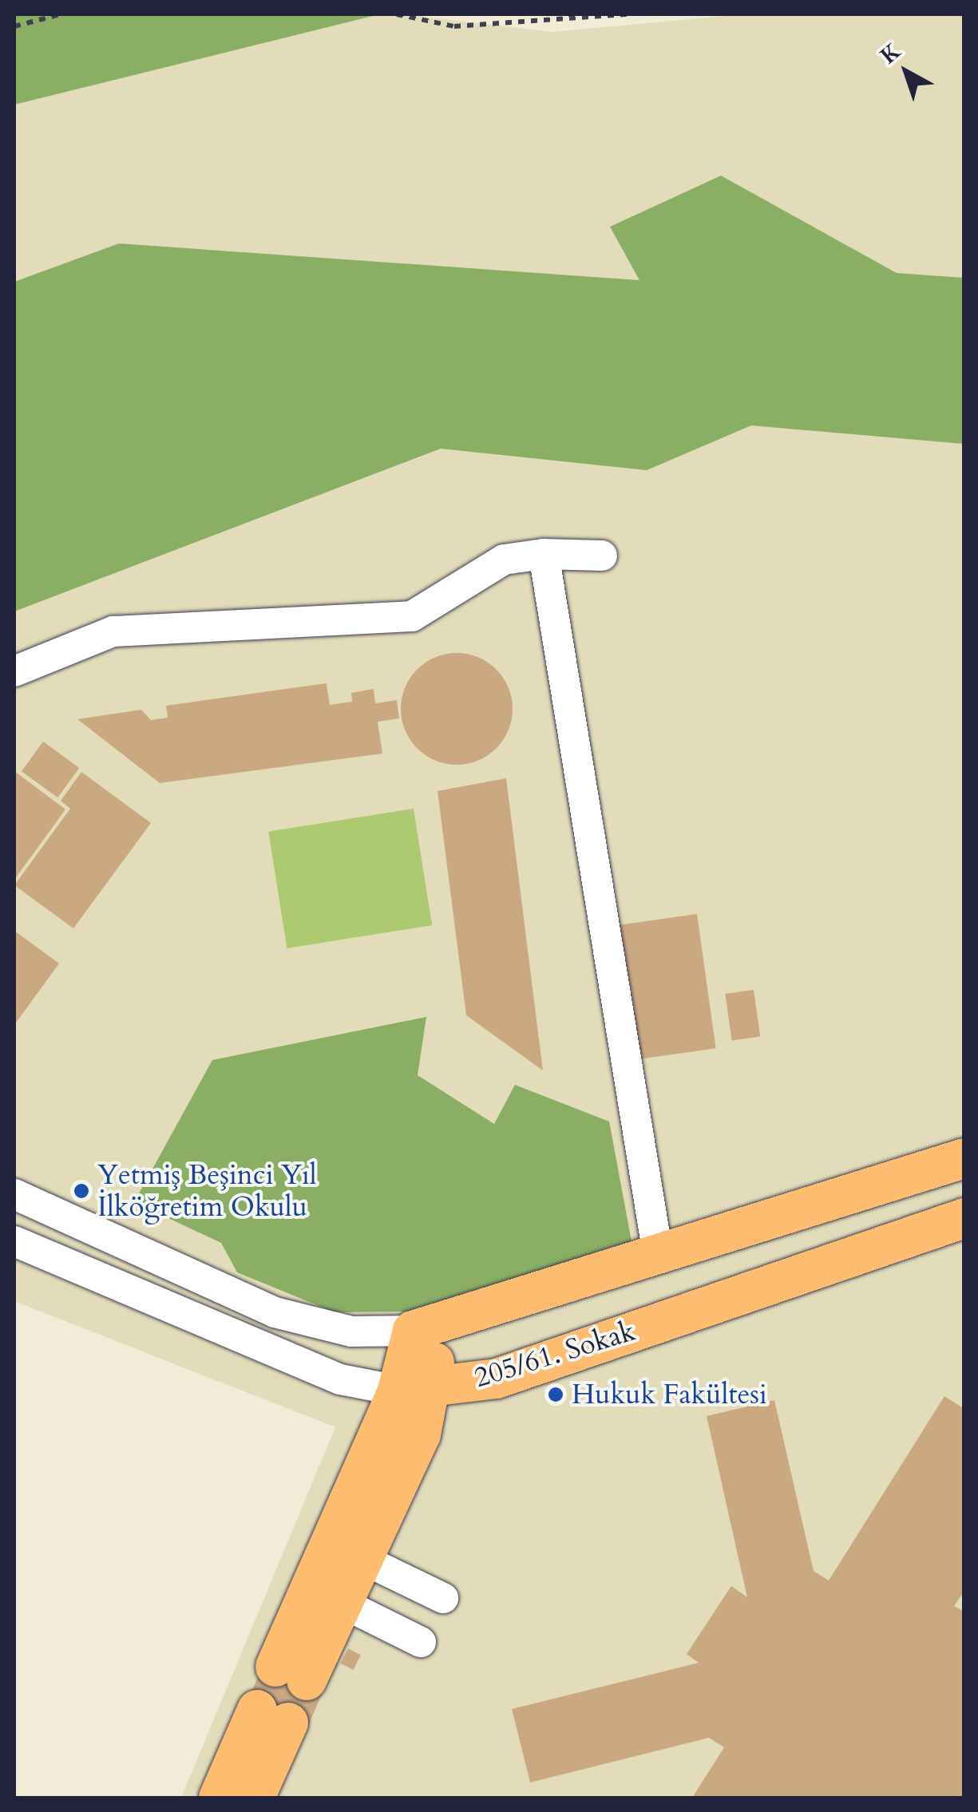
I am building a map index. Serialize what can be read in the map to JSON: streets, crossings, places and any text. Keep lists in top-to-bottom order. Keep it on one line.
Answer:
{"streets":{"main road":["205/61. Sokak"]},"places":["Yetmiş Beşinci Yıl İlköğretim Okulu","Hukuk Fakültesi"],"north":"top left"}
